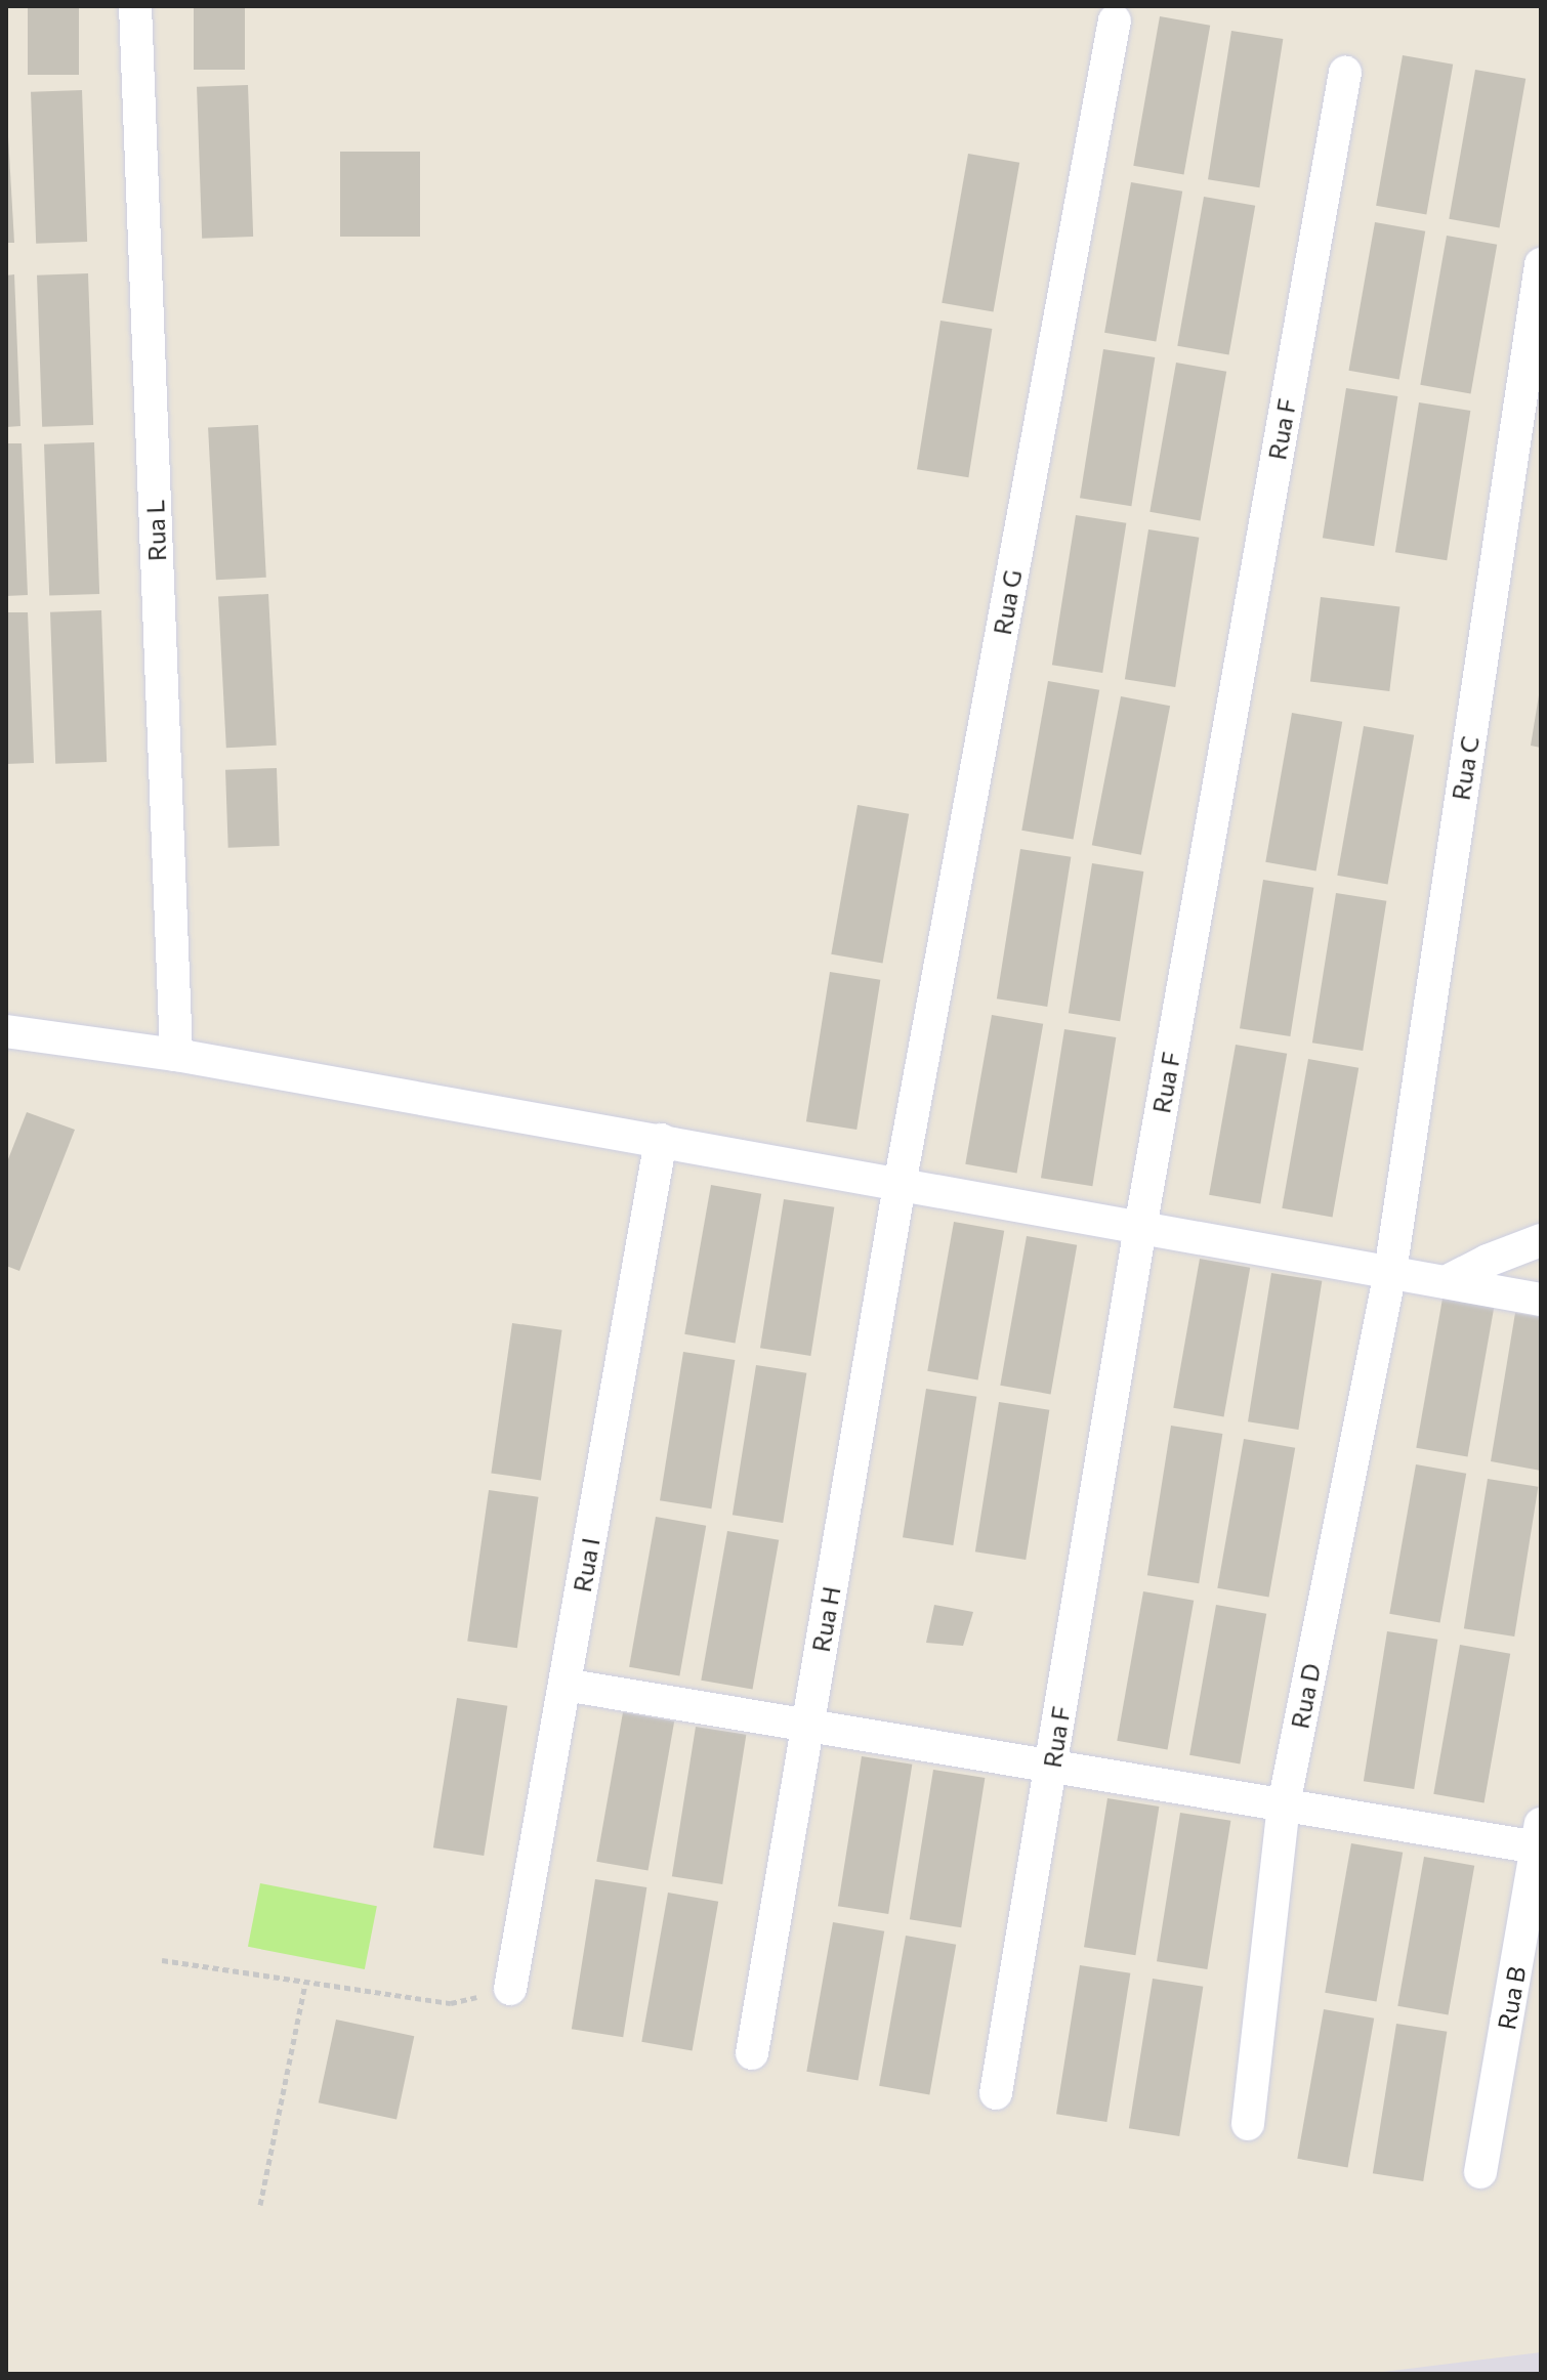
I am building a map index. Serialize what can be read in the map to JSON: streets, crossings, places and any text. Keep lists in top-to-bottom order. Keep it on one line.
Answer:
{"streets":{"street":["Rua F","Rua L","Rua G","Rua C","Rua I","Rua H","Rua D","Rua B"]},"crossings":[["Rua G","Rua H"],["Rua C","Rua D"]]}
